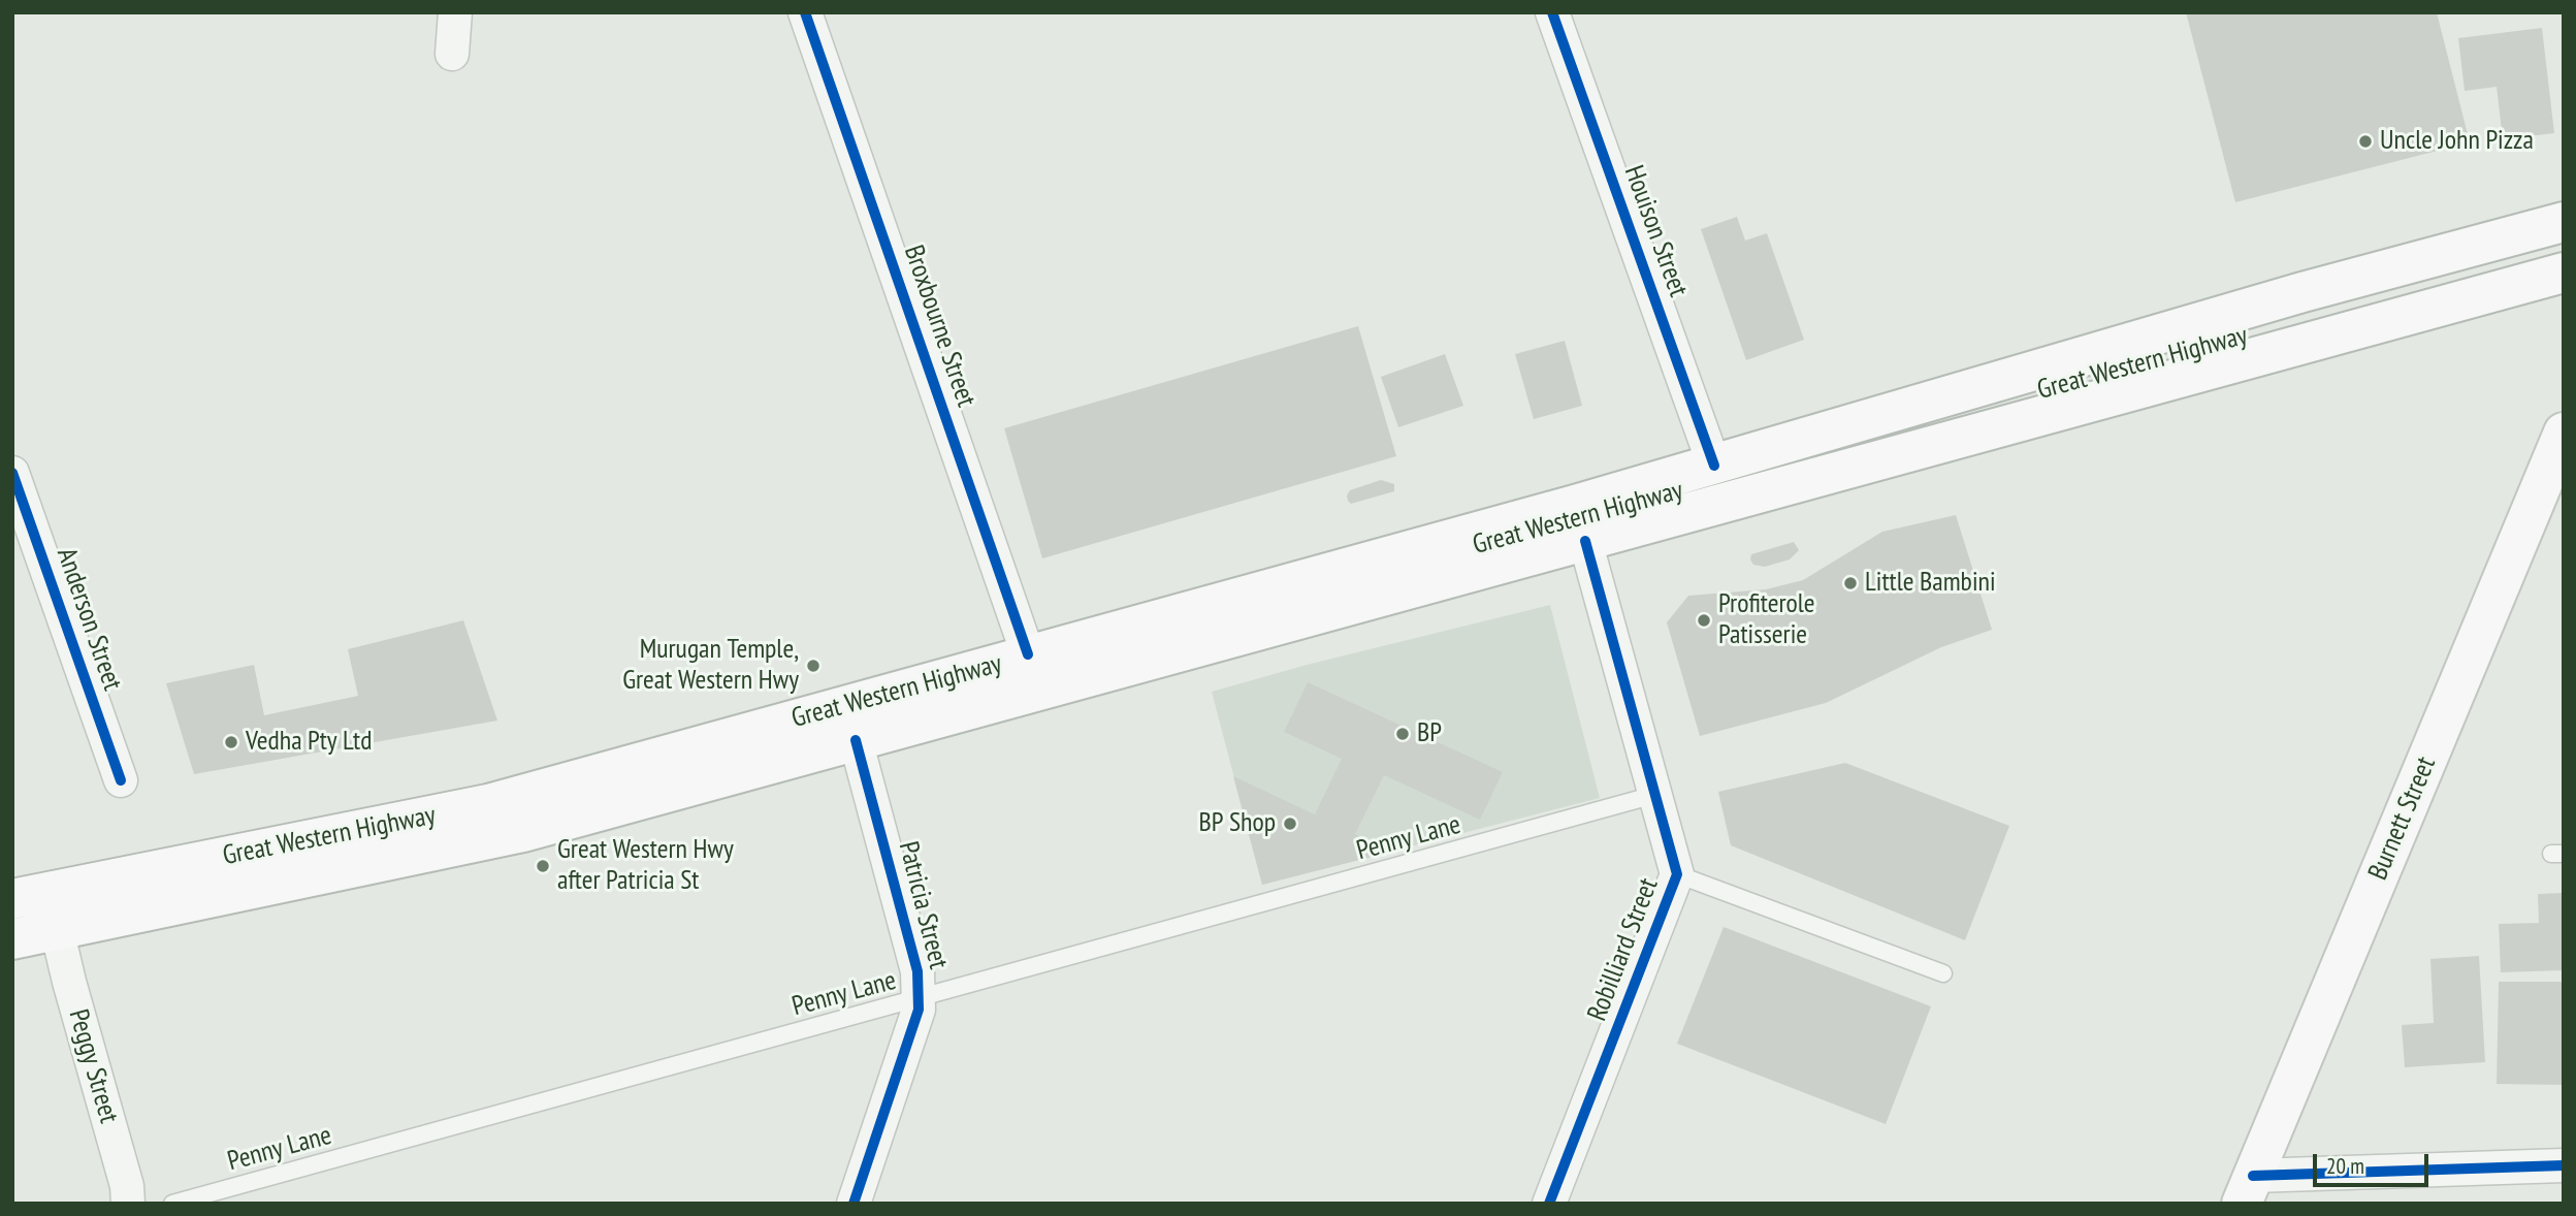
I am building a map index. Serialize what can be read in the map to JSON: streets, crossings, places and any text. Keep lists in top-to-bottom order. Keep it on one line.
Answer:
{"streets":{"main road":["Great Western Highway","Burnett Street"],"street":["Houison Street","Broxbourne Street","Anderson Street","Patricia Street","Robilliard Street","Peggy Street"],"lane":["Penny Lane"]},"crossings":[["Houison Street","Great Western Highway"],["Broxbourne Street","Great Western Highway"],["Great Western Highway","Patricia Street"],["Great Western Highway","Robilliard Street"],["Great Western Highway","Peggy Street"],["Penny Lane","Patricia Street"],["Penny Lane","Robilliard Street"]],"places":["Uncle John Pizza","Little Bambini","Profiterole Patisserie","Murugan Temple, Great Western Hwy","BP","Vedha Pty Ltd","BP Shop","Great Western Hwy after Patricia St"],"scale_bar":"20 m"}
